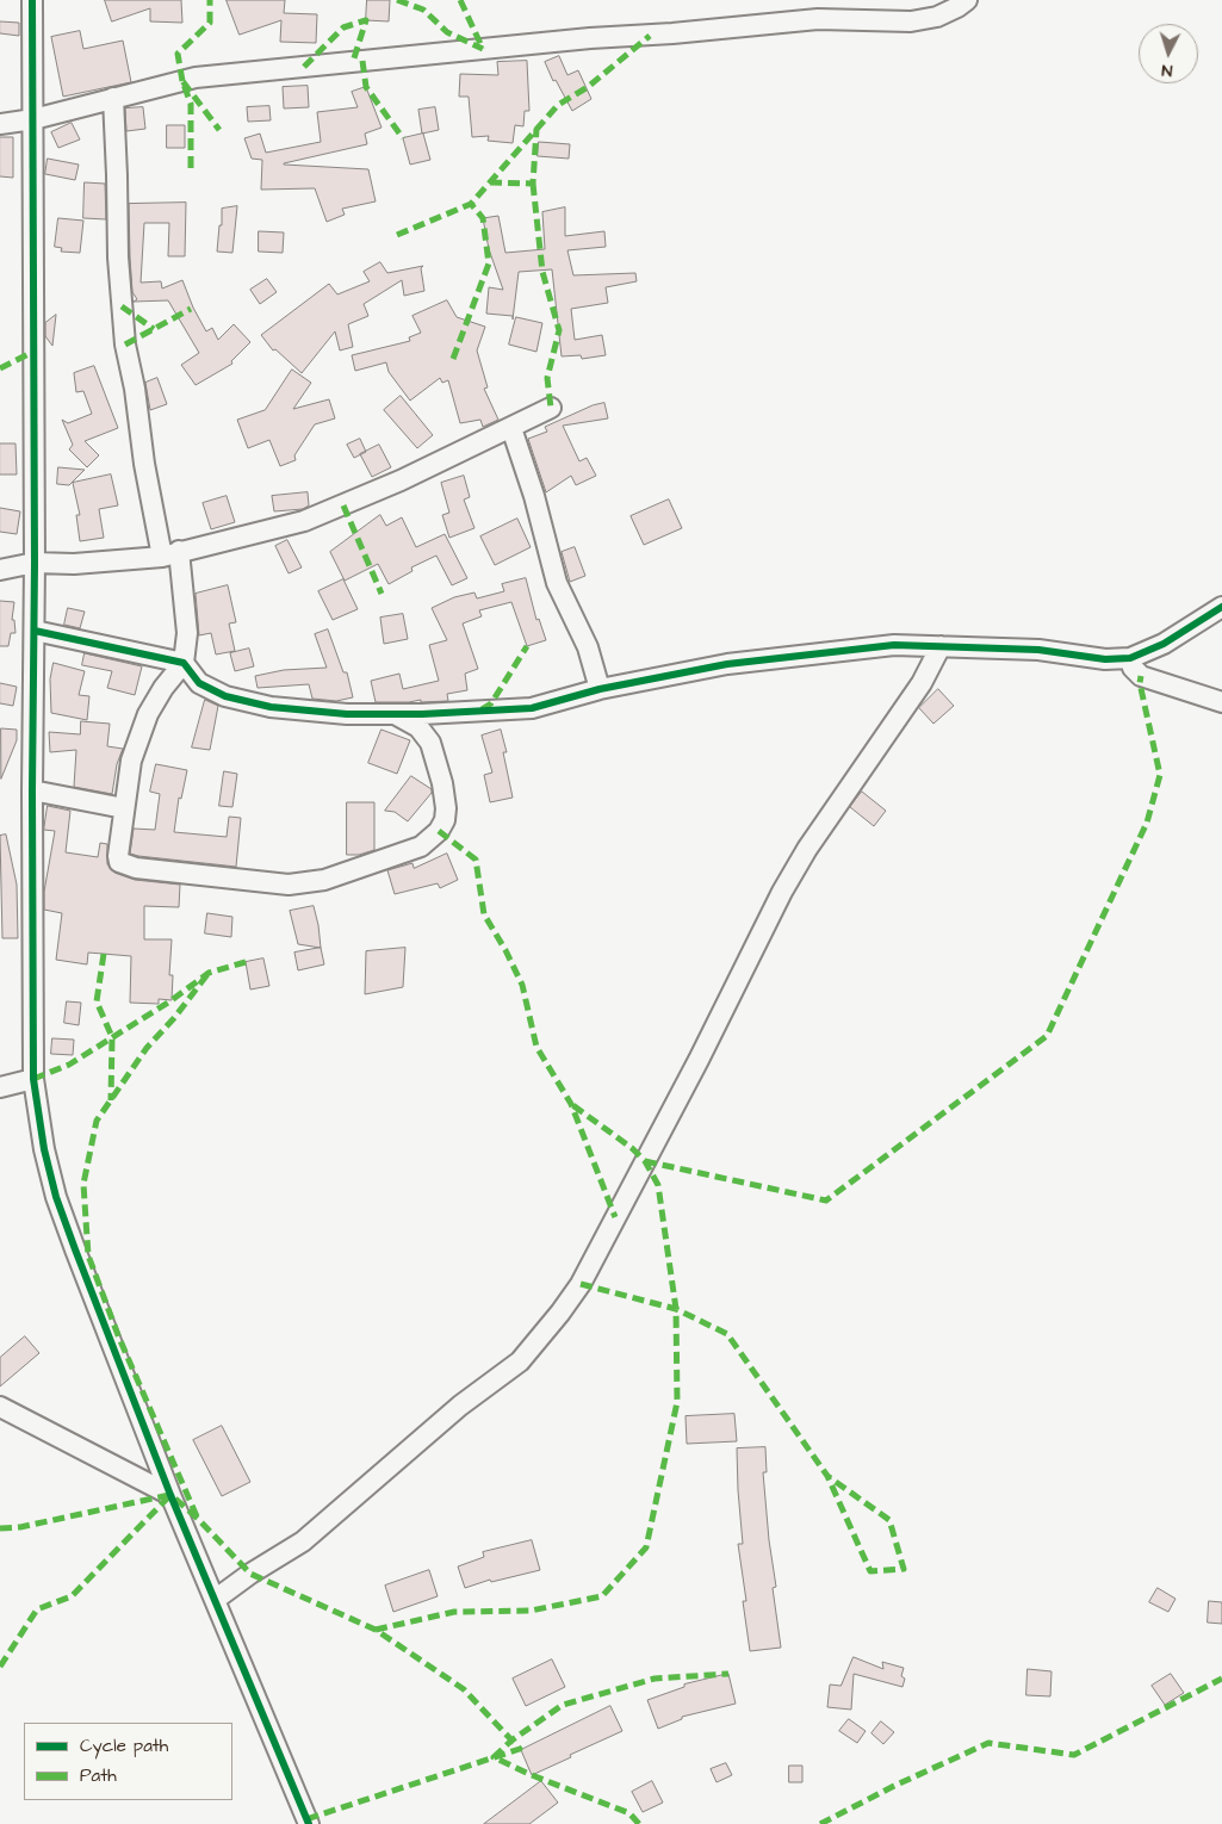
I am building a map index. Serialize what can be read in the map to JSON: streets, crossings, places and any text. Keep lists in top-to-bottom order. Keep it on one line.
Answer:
{"legend":["Cycle path","Path"],"north":"bottom"}
